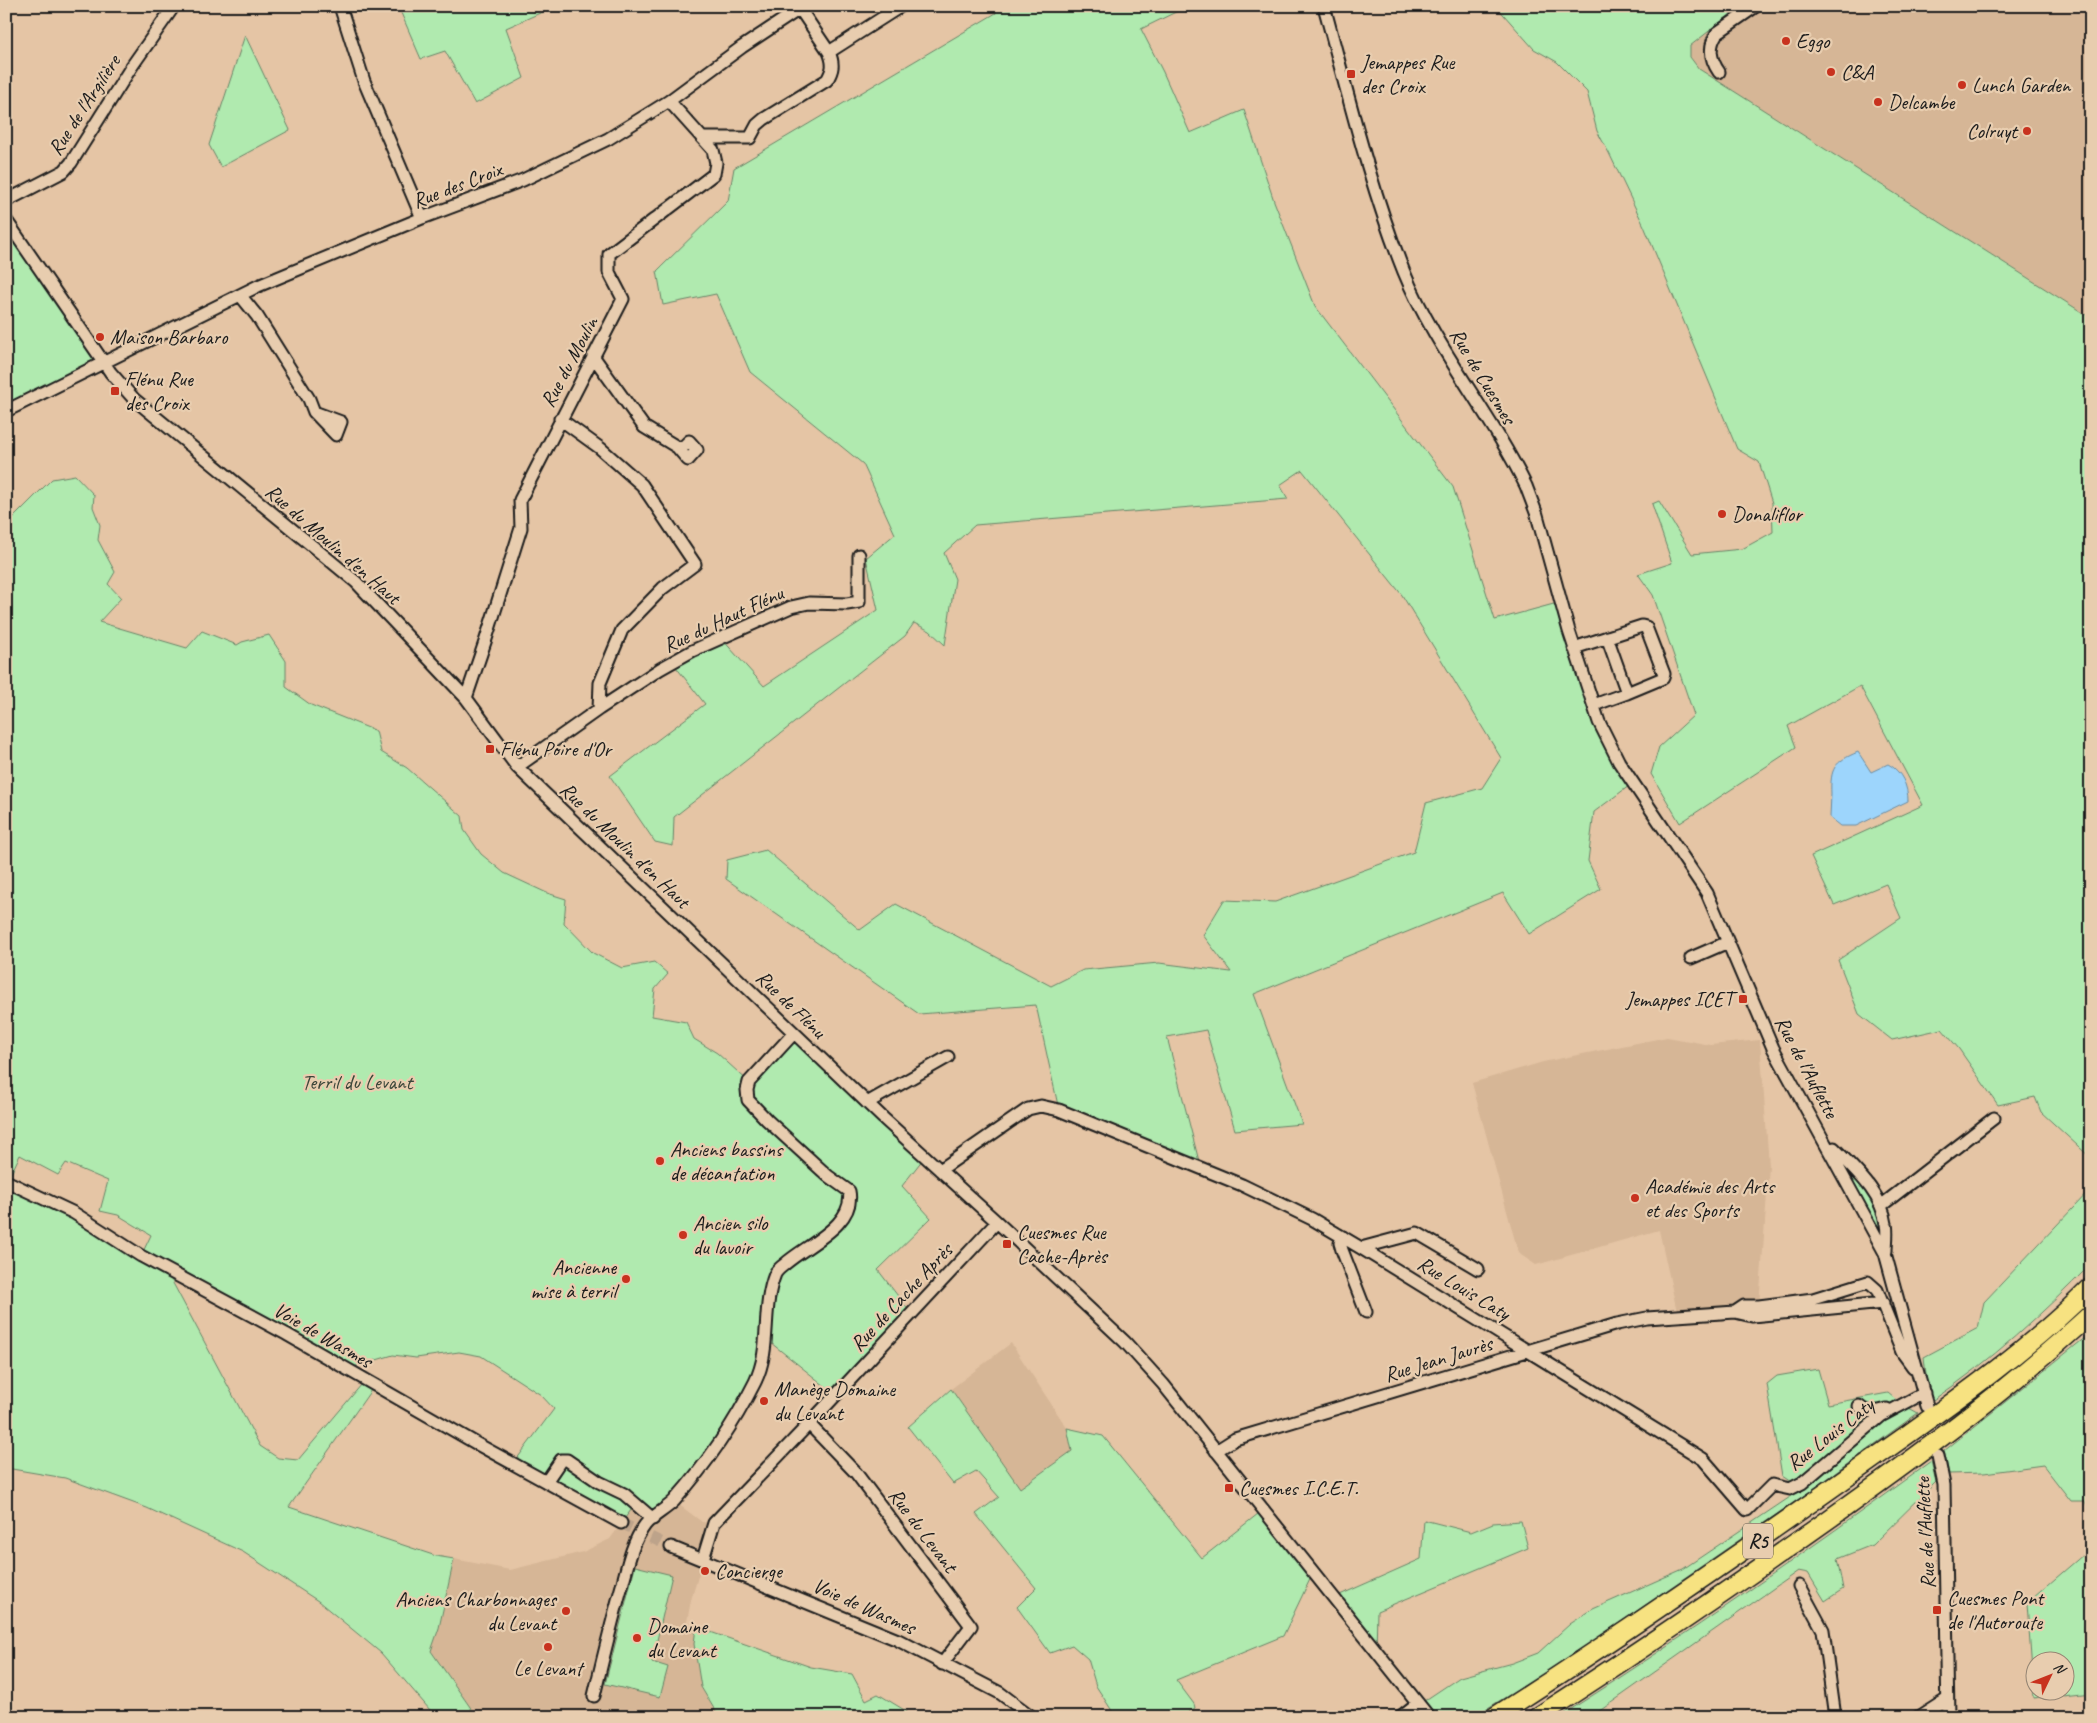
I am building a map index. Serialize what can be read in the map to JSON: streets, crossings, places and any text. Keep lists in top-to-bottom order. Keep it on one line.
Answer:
{"streets":{"highway":["R5"],"street":["Rue de l'Argilière","Rue des Croix","Rue du Moulin","Rue de Cuesmes","Rue du Moulin d'en Haut","Rue du Haut Flénu","Rue de Flénu","Rue de l'Auflette","Rue Louis Caty","Rue de Cache Après","Voie de Wasmes","Rue Jean Jaurès","Rue du Levant"]},"crossings":[["Rue des Croix","Rue du Moulin"],["Rue des Croix","Rue du Moulin d'en Haut"],["Rue du Moulin","Rue du Moulin d'en Haut"],["Rue du Moulin","Rue du Haut Flénu"],["Rue de Cuesmes","Rue de l'Auflette"],["Rue du Moulin d'en Haut","Rue du Haut Flénu"],["Rue du Moulin d'en Haut","Rue de Flénu"],["Rue de Flénu","Rue Louis Caty"],["Rue de Flénu","Rue de Cache Après"],["Rue de Flénu","Rue Jean Jaurès"],["Rue de l'Auflette","Rue Louis Caty"],["Rue de l'Auflette","Rue Jean Jaurès"],["Rue Louis Caty","Rue Jean Jaurès"],["Rue de Cache Après","Voie de Wasmes"],["Rue de Cache Après","Rue du Levant"],["Voie de Wasmes","Rue du Levant"]],"parks":["Terril du Levant"],"places":{"other":["Eggo","C&A","Lunch Garden","Delcambe","Colruyt","Maison Barbaro","Donaliflor","Anciens bassins de décantation","Académie des Arts et des Sports","Ancien silo du lavoir","Ancienne mise à terril","Manège Domaine du Levant","Concierge","Anciens Charbonnages du Levant","Domaine du Levant","Le Levant"],"transit":["Jemappes Rue des Croix","Flénu Rue des Croix","Flénu Poire d'Or","Jemappes ICET","Cuesmes Rue Cache-Après","Cuesmes I.C.E.T.","Cuesmes Pont de l'Autoroute"]},"north":"top right"}
